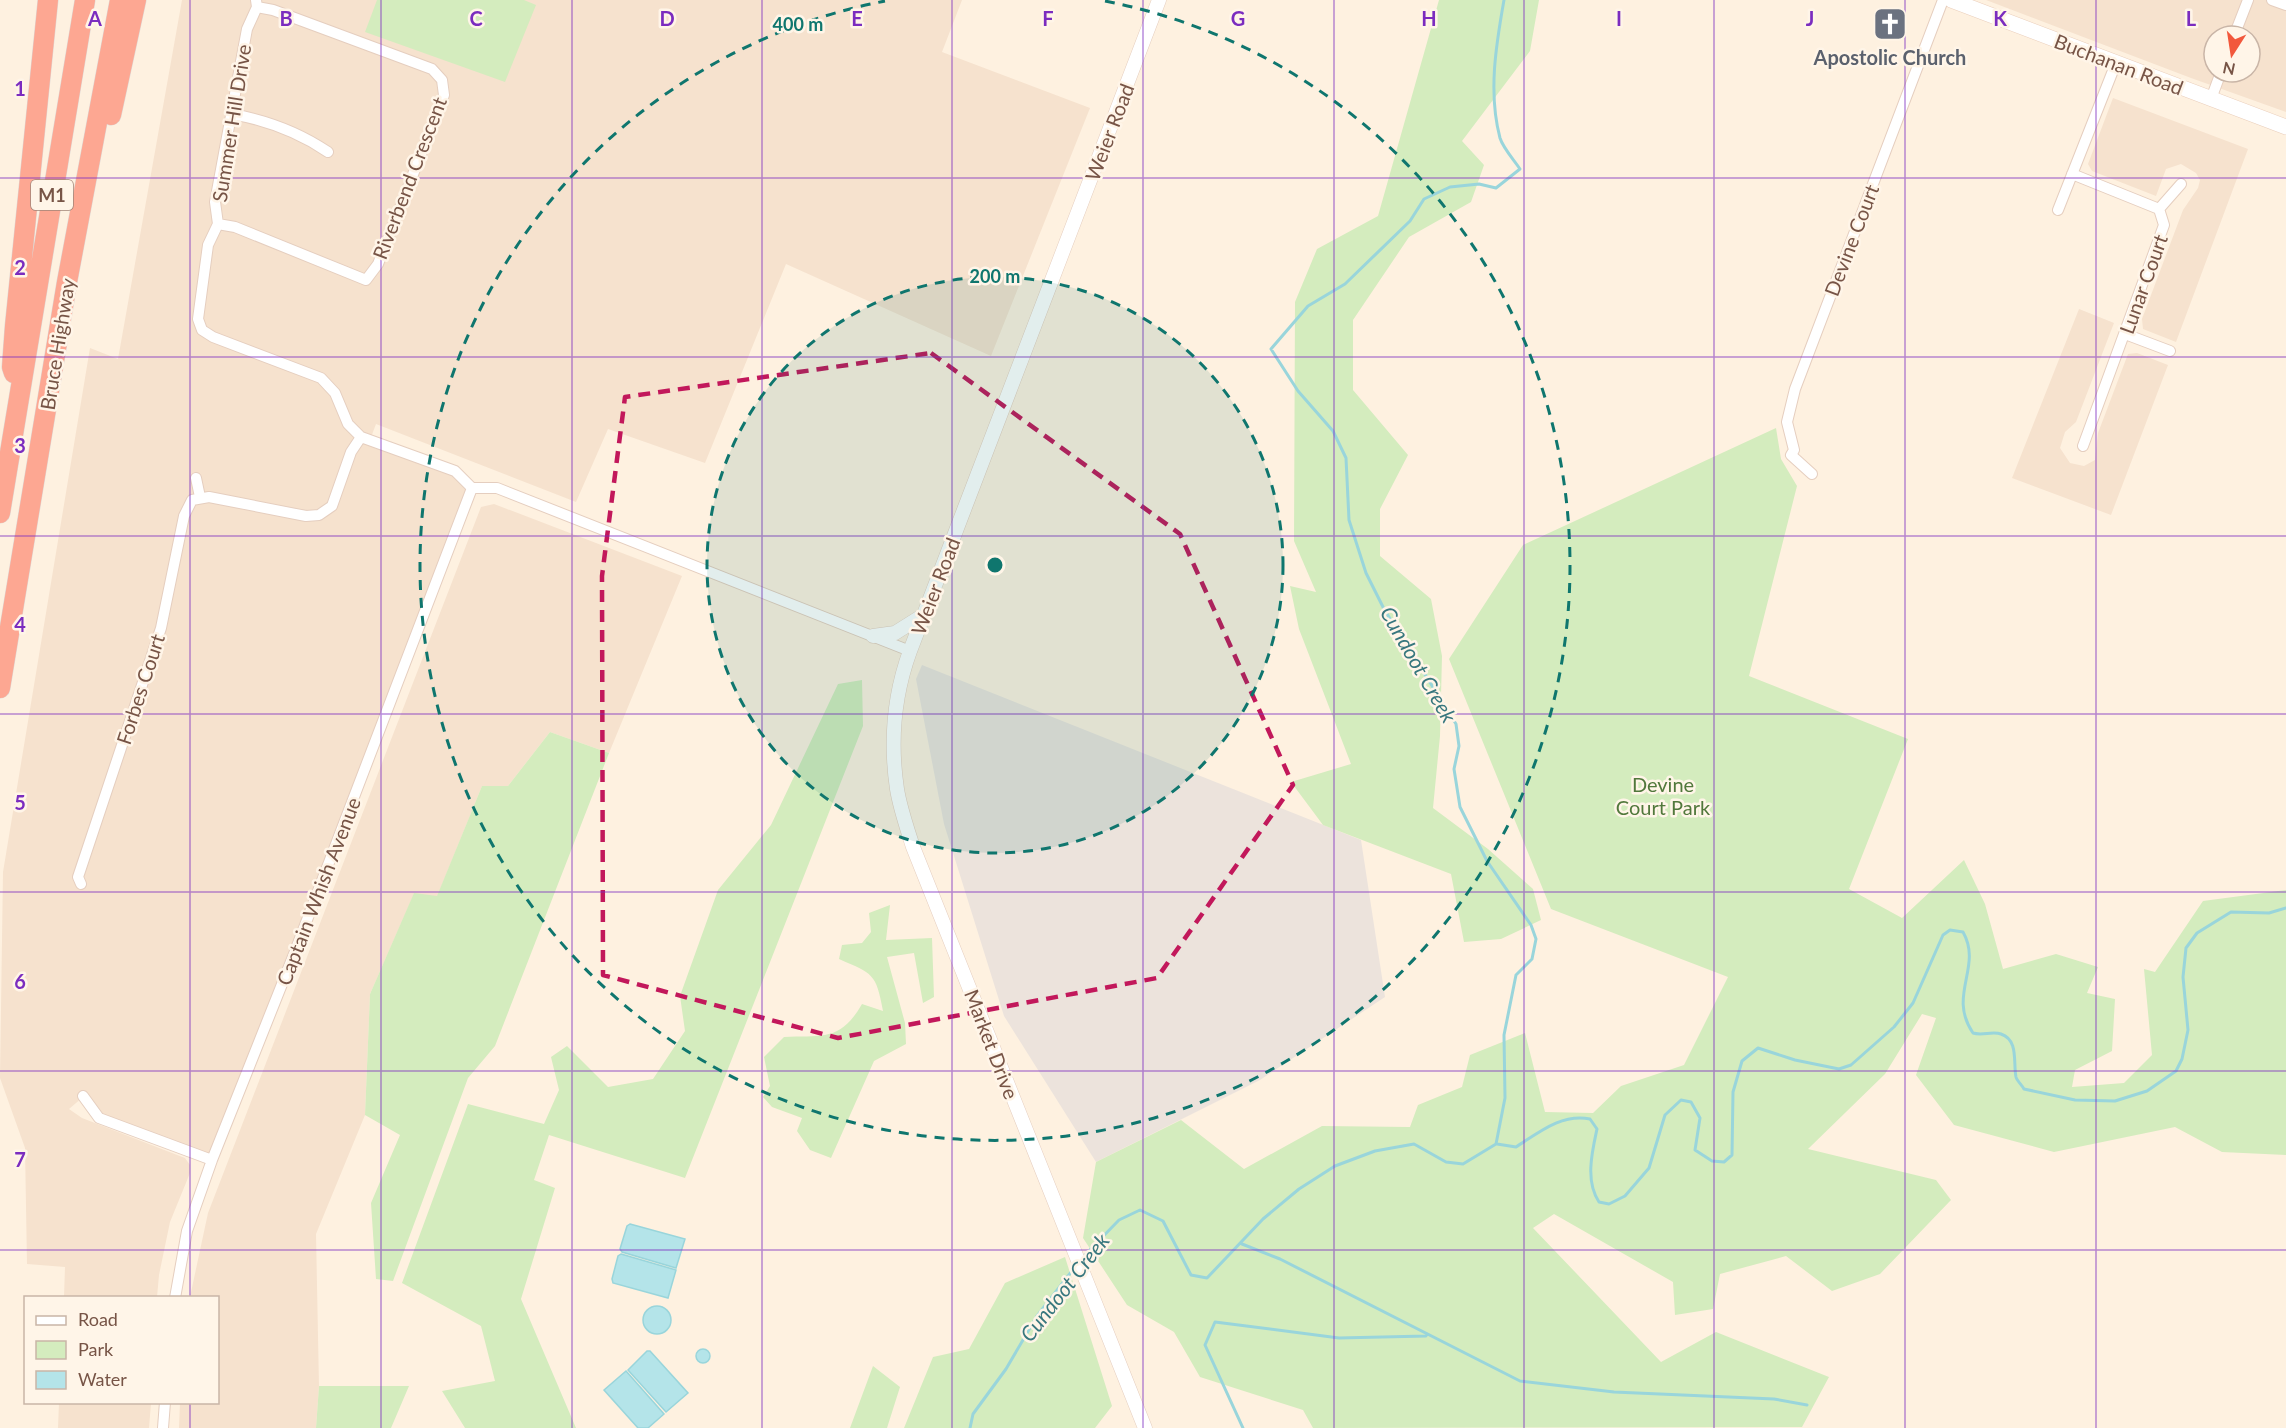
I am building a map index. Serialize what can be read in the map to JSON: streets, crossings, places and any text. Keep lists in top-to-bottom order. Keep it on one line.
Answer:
{"streets":{"highway":["M1","Bruce Highway"],"main road":["Buchanan Road"],"street":["Summer Hill Drive","Weier Road","Riverbend Crescent","Devine Court","Lunar Court","Forbes Court","Captain Whish Avenue","Market Drive"]},"crossings":[["Summer Hill Drive","Riverbend Crescent"],["Weier Road","Captain Whish Avenue"],["Weier Road","Market Drive"]],"water":["Cundoot Creek"],"parks":["Devine Court Park"],"places":{"church":["Apostolic Church"]},"legend":["Road","Park","Water"],"north":"bottom","grid":{"columns":["A","B","C","D","E","F","G","H","I","J","K","L"],"rows":["1","2","3","4","5","6","7"]},"rings":["400 m","200 m"]}
